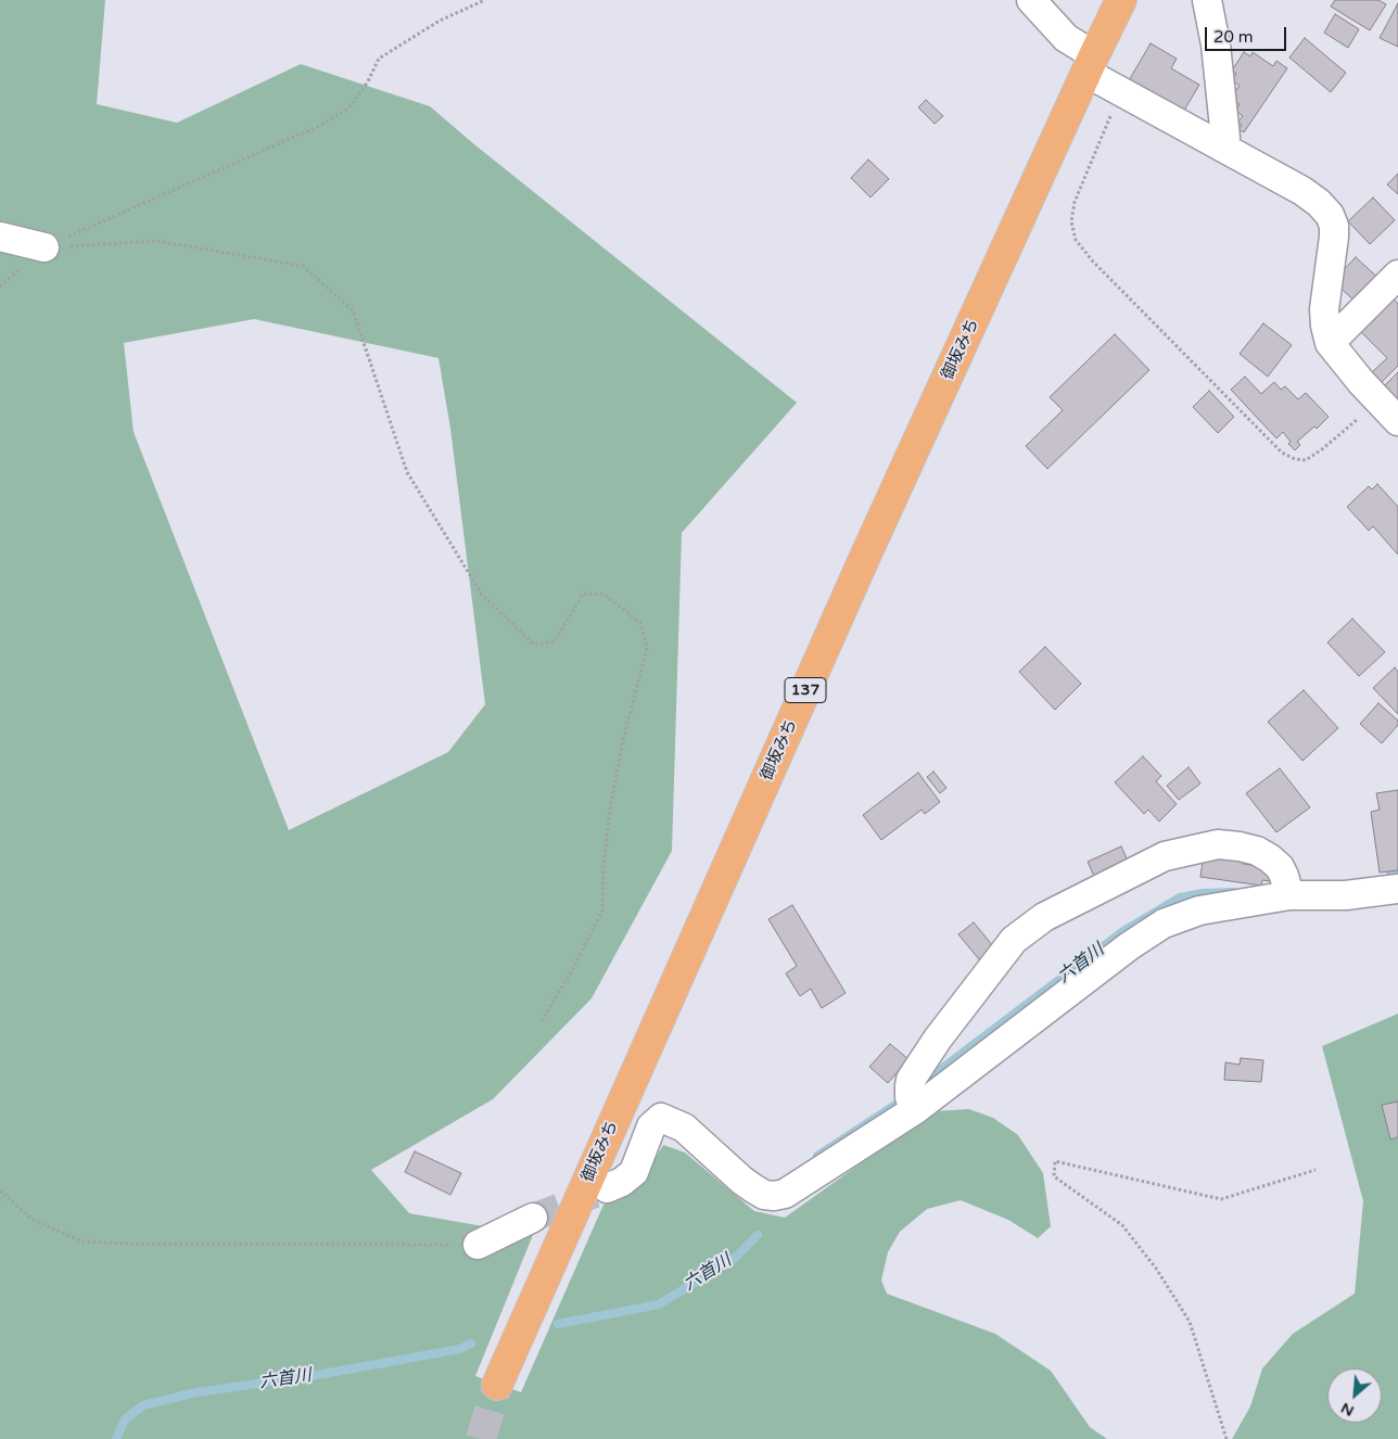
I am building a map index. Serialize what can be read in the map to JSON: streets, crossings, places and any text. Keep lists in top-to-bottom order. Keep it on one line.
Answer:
{"streets":{"highway":["御坂みち","137"]},"water":["六首川"],"scale_bar":"20 m","north":"bottom left"}
